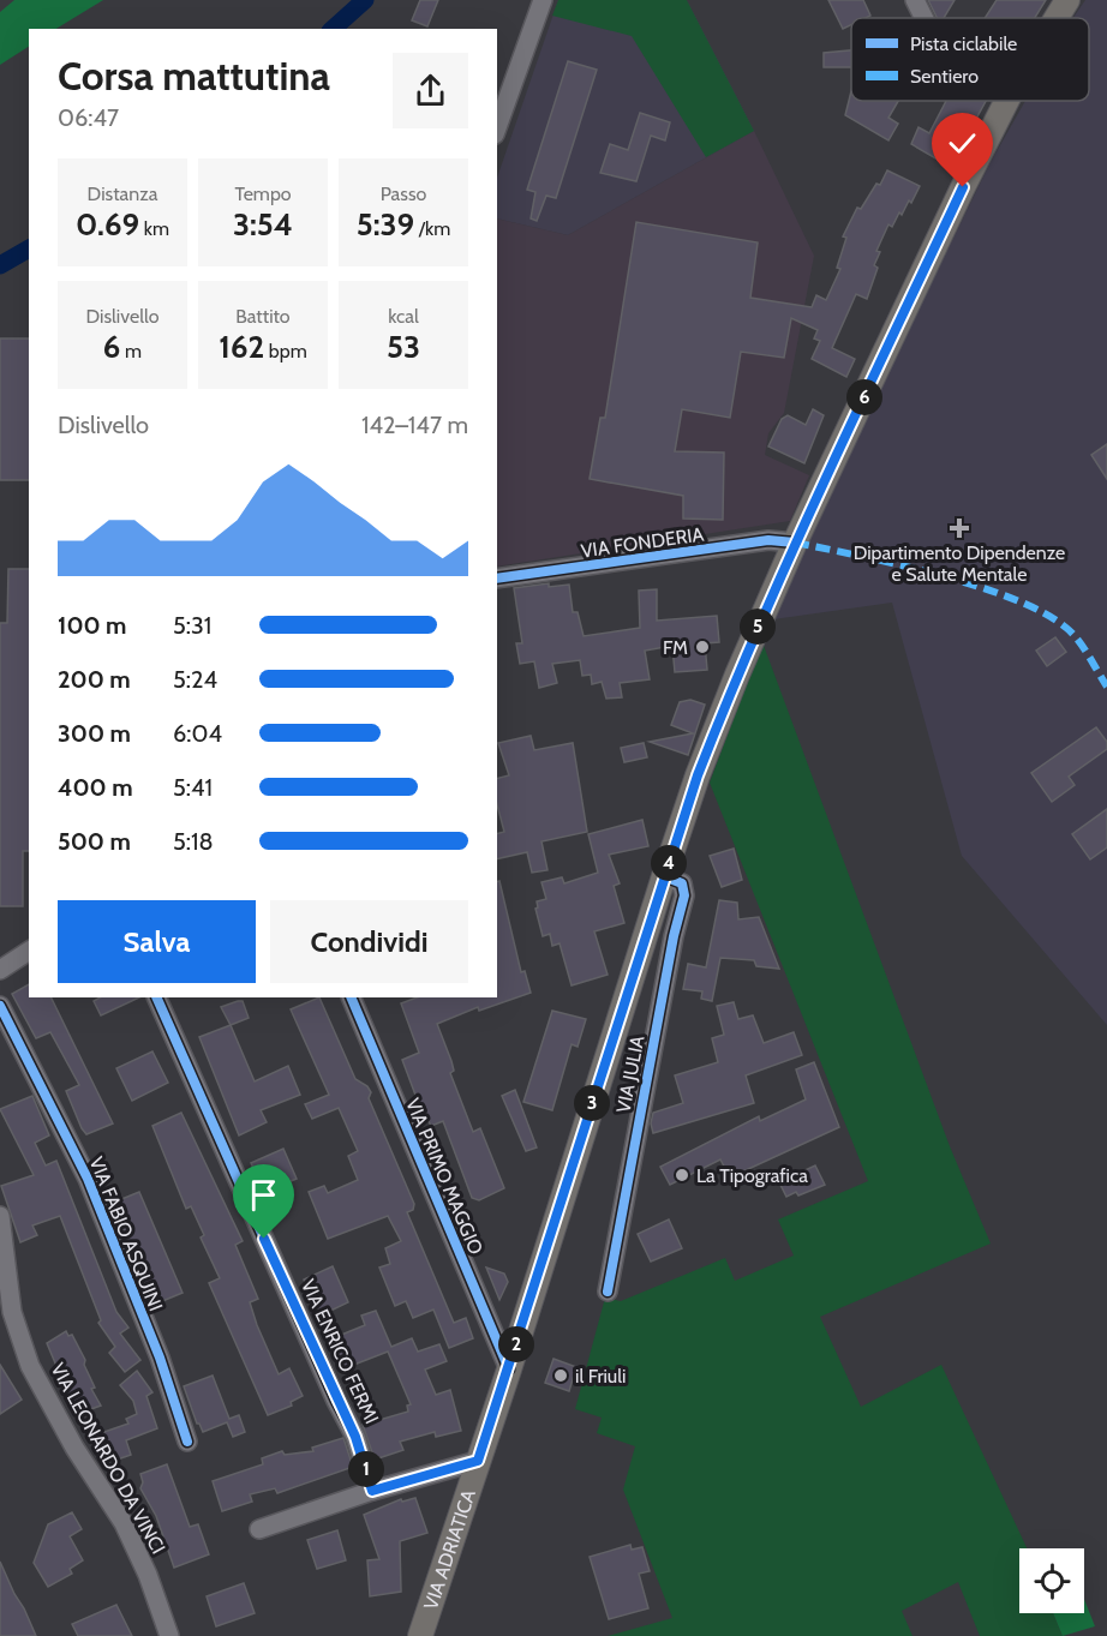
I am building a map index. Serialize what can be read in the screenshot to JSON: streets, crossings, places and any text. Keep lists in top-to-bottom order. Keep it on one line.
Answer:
{"streets":{"main road":["VIA ADRIATICA"],"street":["VIA FONDERIA","VIA JULIA","VIA PRIMO MAGGIO","VIA FABIO ASQUINI","VIA ENRICO FERMI","VIA LEONARDO DA VINCI"]},"crossings":[["VIA FONDERIA","VIA ADRIATICA"],["VIA JULIA","VIA ADRIATICA"],["VIA PRIMO MAGGIO","VIA ADRIATICA"],["VIA ENRICO FERMI","VIA ADRIATICA"]],"places":{"health":["Dipartimento Dipendenze e Salute Mentale"],"other":["FM","La Tipografica","il Friuli"]},"legend":["Pista ciclabile","Sentiero"],"page":{"heading":["Corsa mattutina","06:47"],"stats":[["Distanza","0.69 km"],["Tempo","3:54"],["Passo","5:39 /km"],["Dislivello","6 m"],["Battito","162 bpm"],["kcal","53"]],"pins":["6","5","4","3","2","1"],"chart":["Dislivello","142–147 m"],"list":[{"name":"100 m","note":"5:31"},{"name":"200 m","note":"5:24"},{"name":"300 m","note":"6:04"},{"name":"400 m","note":"5:41"},{"name":"500 m","note":"5:18"}],"buttons":["Salva","Condividi"]}}
